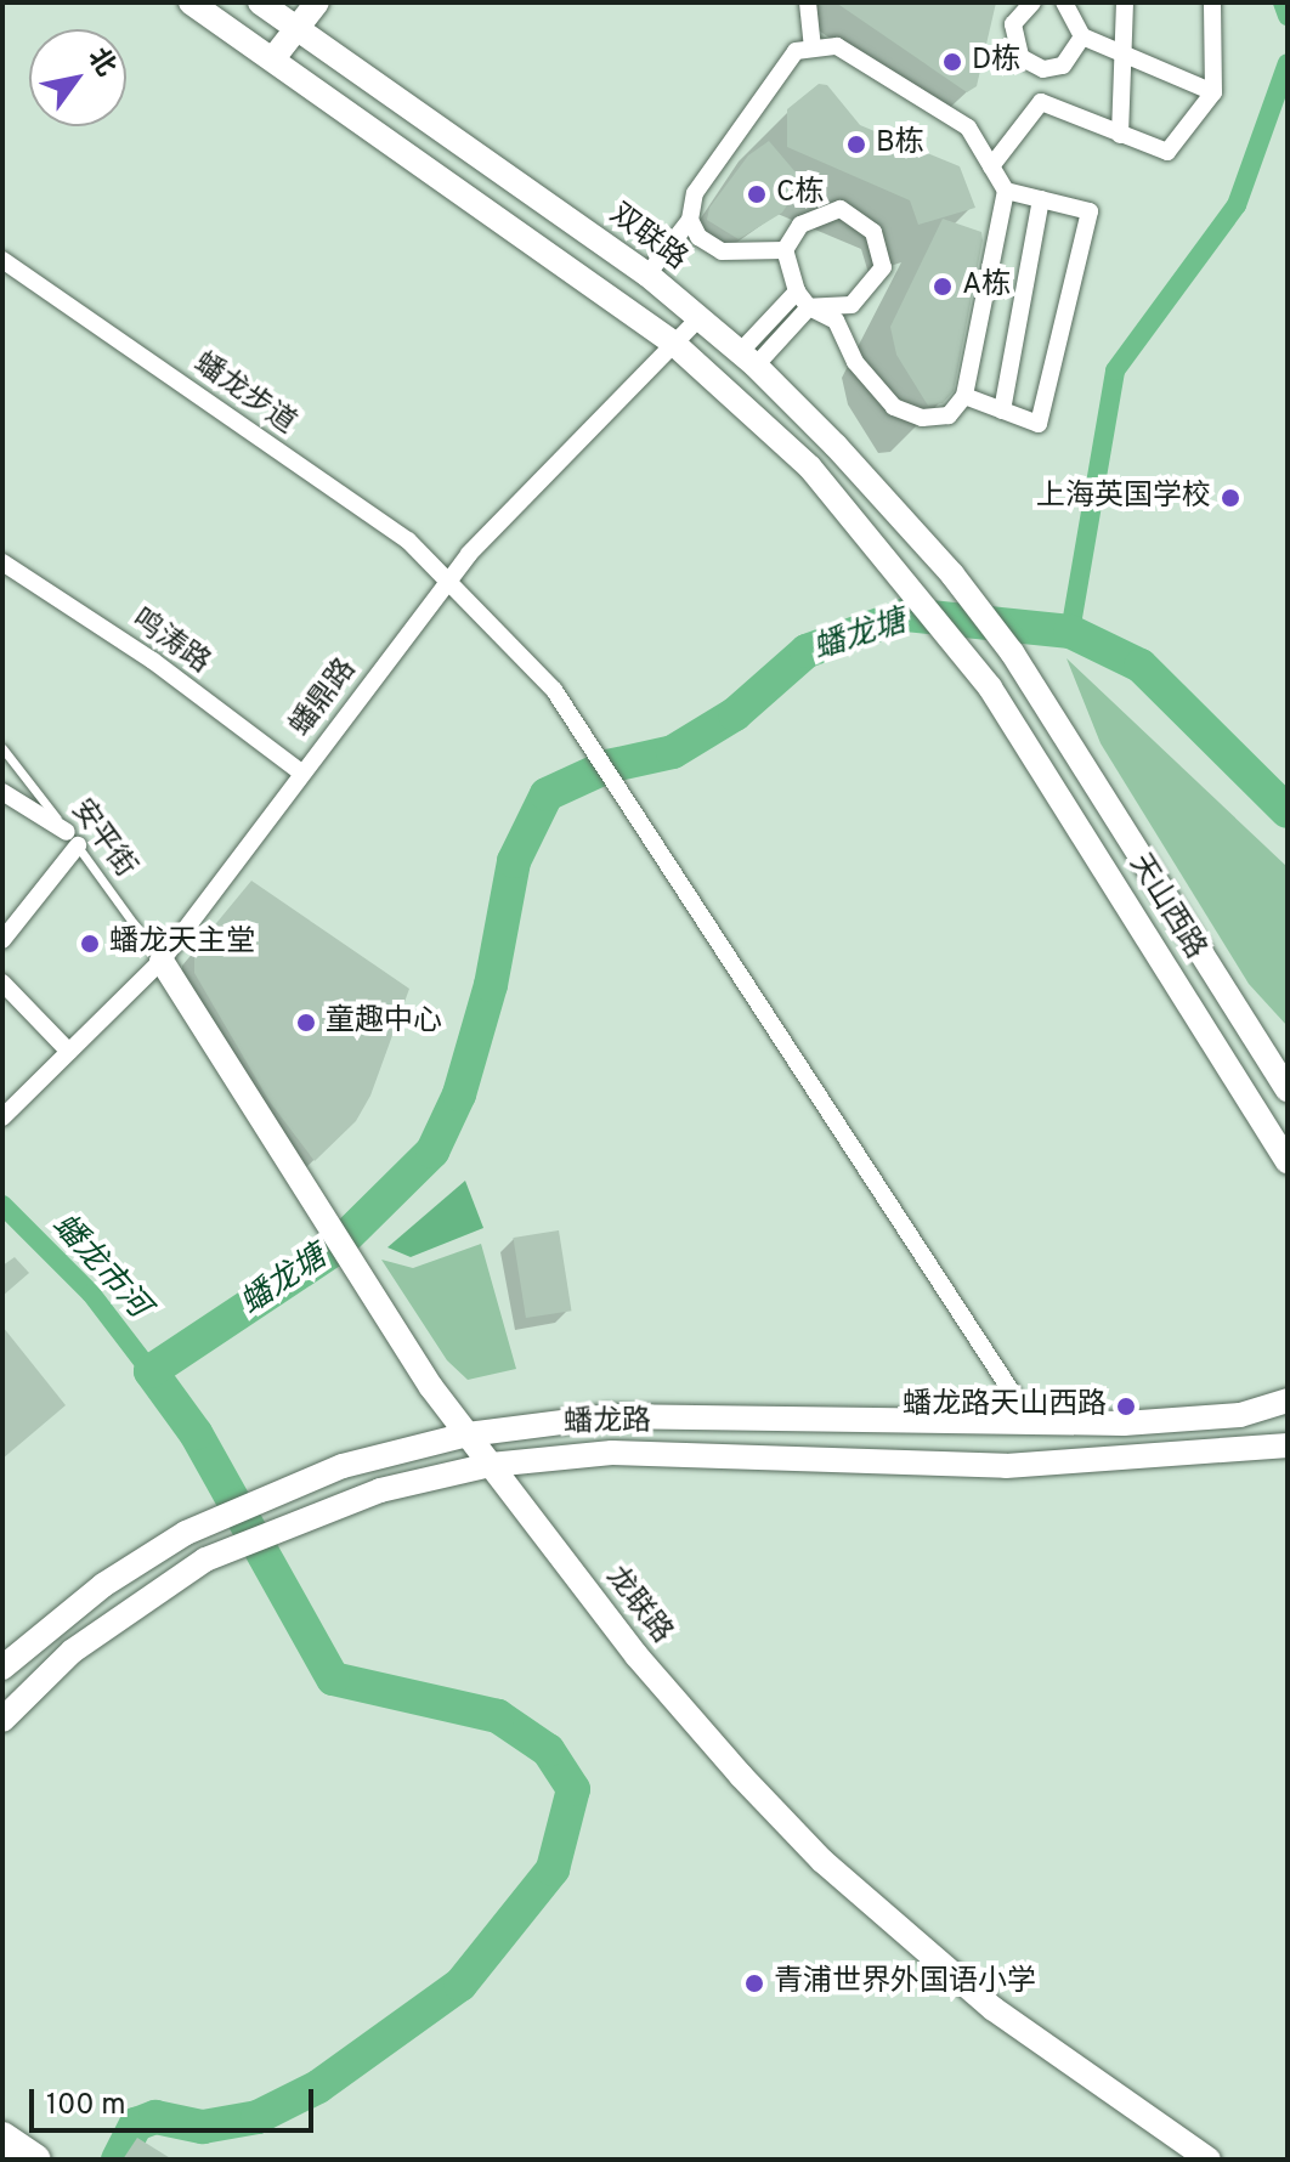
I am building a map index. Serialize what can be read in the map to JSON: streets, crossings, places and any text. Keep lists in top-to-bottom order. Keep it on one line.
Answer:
{"streets":{"main road":["双联路","天山西路","蟠龙路","龙联路"],"street":["蟠龙步道","鸣涛路","蟠鼎路"],"lane":["安平街"]},"crossings":[["双联路","蟠鼎路"],["双联路","天山西路"],["蟠龙步道","蟠鼎路"],["蟠龙步道","蟠龙路"],["鸣涛路","蟠鼎路"],["蟠鼎路","安平街"],["蟠鼎路","天山西路"],["蟠鼎路","龙联路"],["安平街","龙联路"],["蟠龙路","龙联路"]],"water":["蟠龙塘","蟠龙市河"],"places":["D栋","B栋","C栋","A栋","上海英国学校","蟠龙天主堂","童趣中心","蟠龙路天山西路","青浦世界外国语小学"],"scale_bar":"100 m","north":"top right"}
